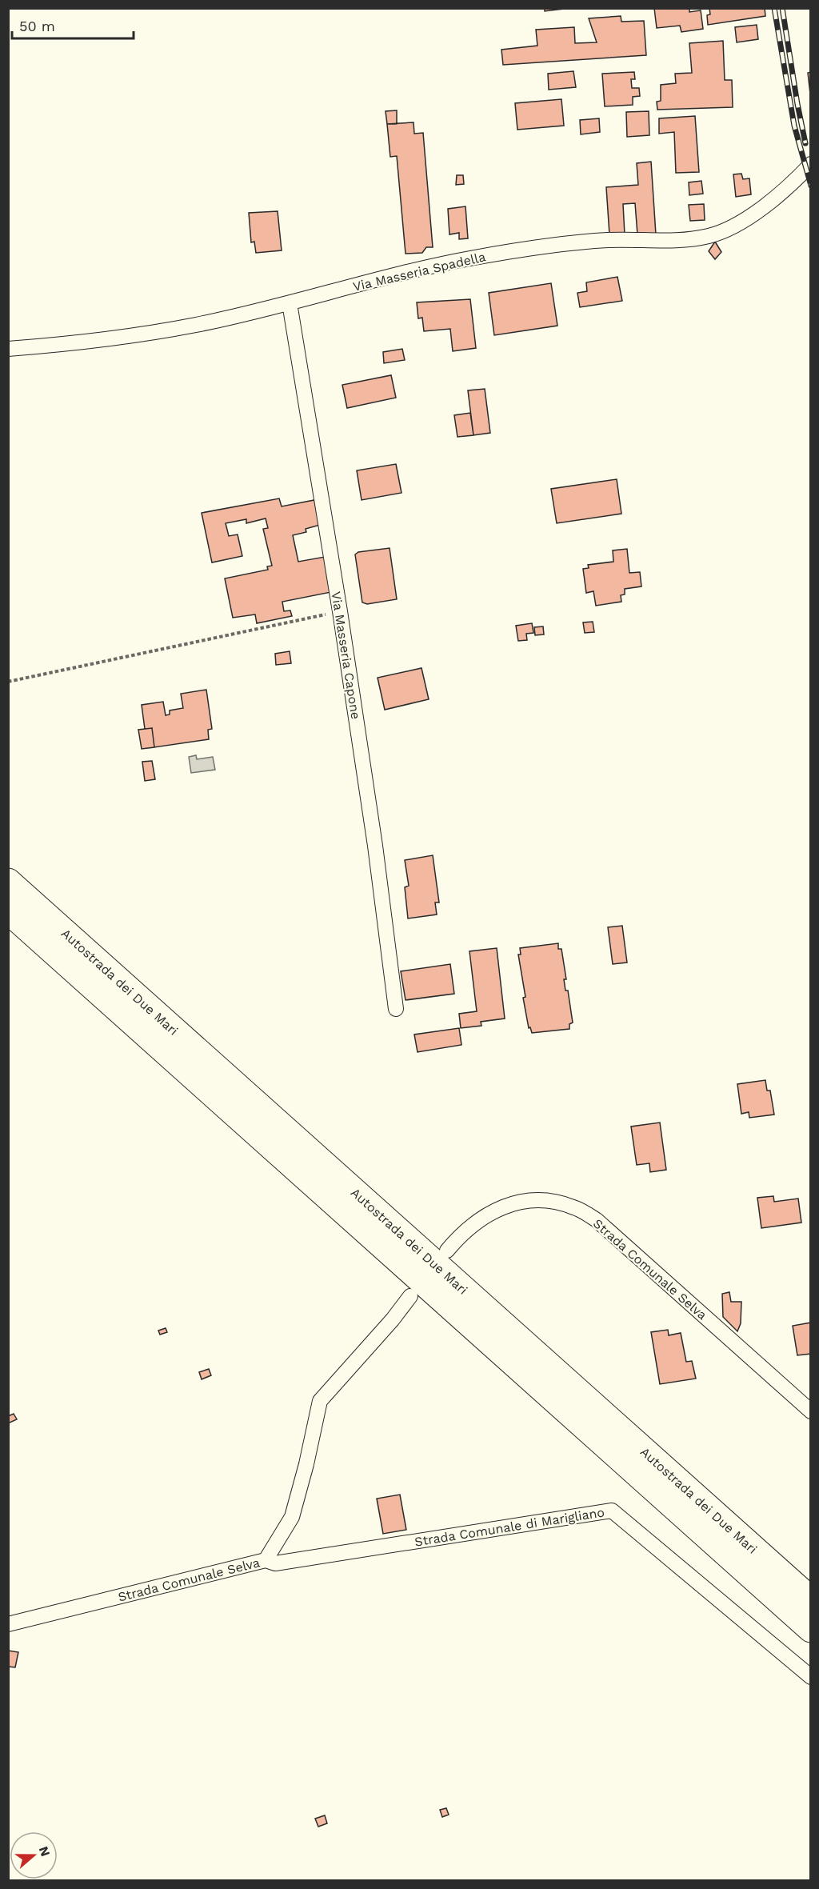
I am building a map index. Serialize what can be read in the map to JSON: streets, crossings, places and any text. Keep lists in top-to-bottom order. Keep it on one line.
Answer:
{"streets":{"highway":["Autostrada dei Due Mari"],"street":["Via Masseria Spadella","Via Masseria Capone","Strada Comunale Selva","Strada Comunale di Marigliano"]},"crossings":[["Via Masseria Spadella","Via Masseria Capone"],["Strada Comunale Selva","Strada Comunale di Marigliano"]],"scale_bar":"50 m","north":"right"}
